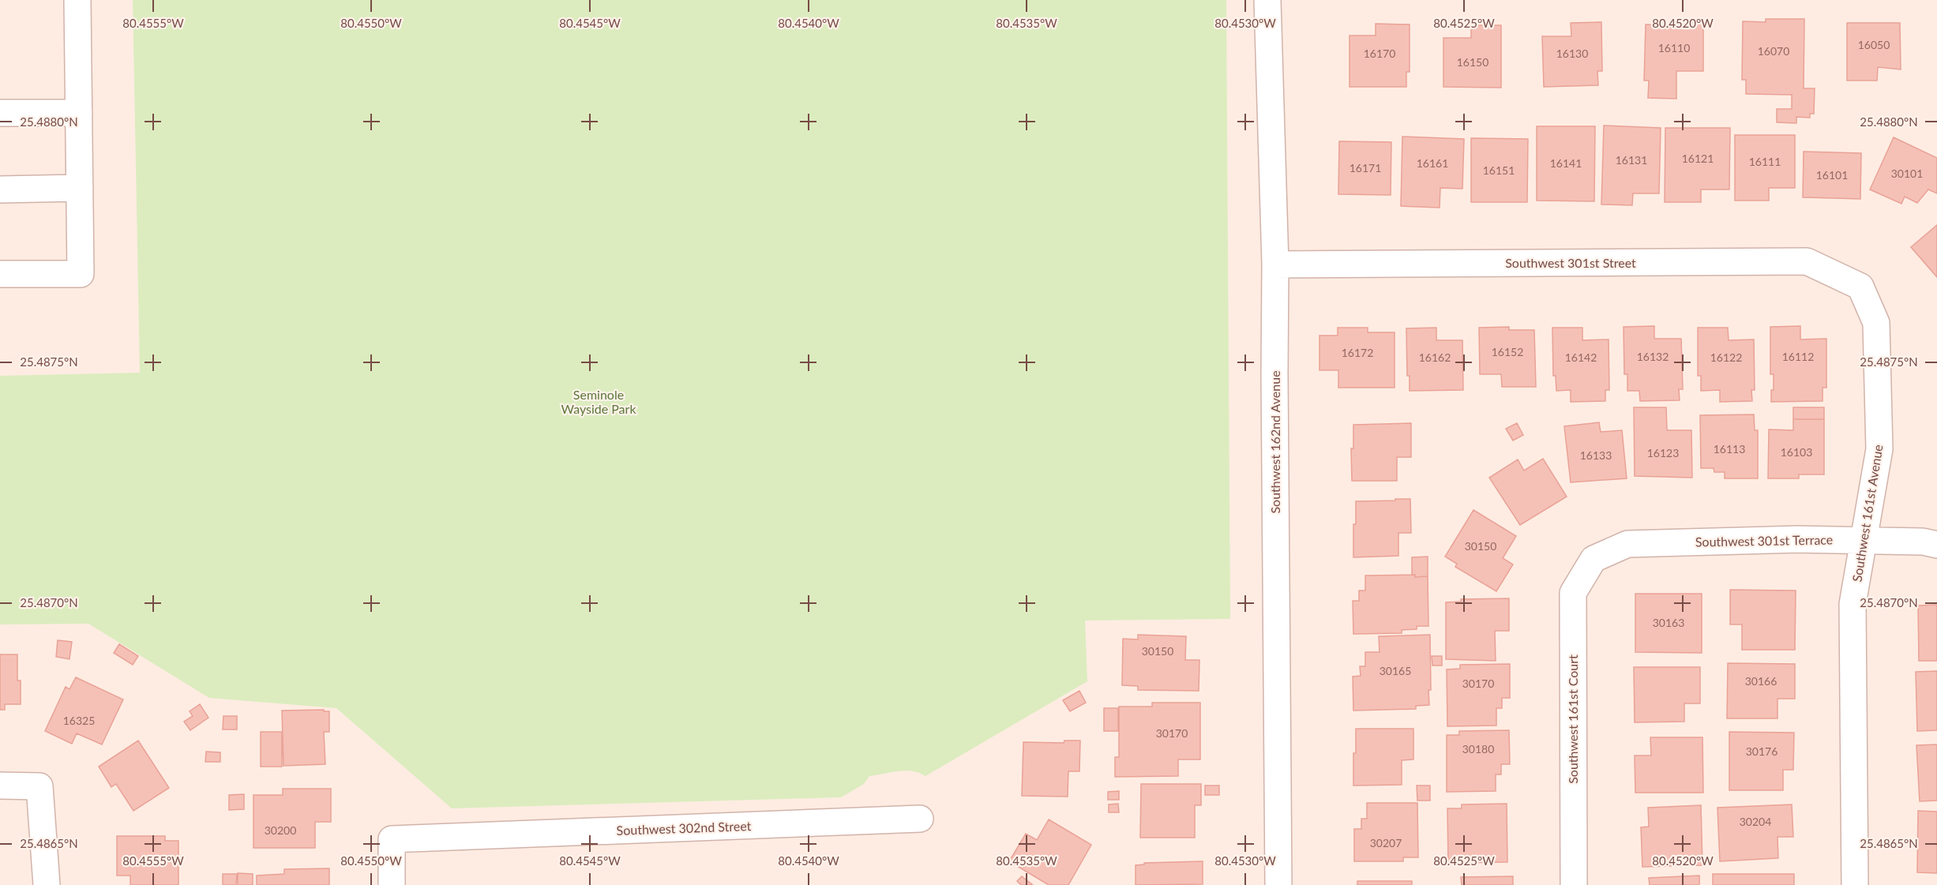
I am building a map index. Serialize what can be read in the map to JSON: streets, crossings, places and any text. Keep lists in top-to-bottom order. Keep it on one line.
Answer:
{"streets":{"street":["Southwest 301st Street","Southwest 162nd Avenue","Southwest 161st Avenue","Southwest 301st Terrace","Southwest 161st Court","Southwest 302nd Street"]},"crossings":[["Southwest 301st Street","Southwest 162nd Avenue"],["Southwest 301st Street","Southwest 161st Avenue"],["Southwest 161st Avenue","Southwest 301st Terrace"],["Southwest 301st Terrace","Southwest 161st Court"]],"parks":["Seminole Wayside Park"],"house_numbers":["16050","16110","16070","16170","16130","16150","16121","16131","16111","16161","16141","16171","16151","30101","16101","16152","16172","16132","16112","16162","16142","16122","16113","16103","16123","16133","30150","30163","30150","30165","30166","30170","16325","30170","30180","30176","30204","30200","30207"],"coordinates":["80.4555°W","80.4550°W","80.4545°W","80.4540°W","80.4535°W","80.4530°W","80.4525°W","80.4520°W","25.4880°N","25.4875°N","25.4870°N","25.4865°N"]}
